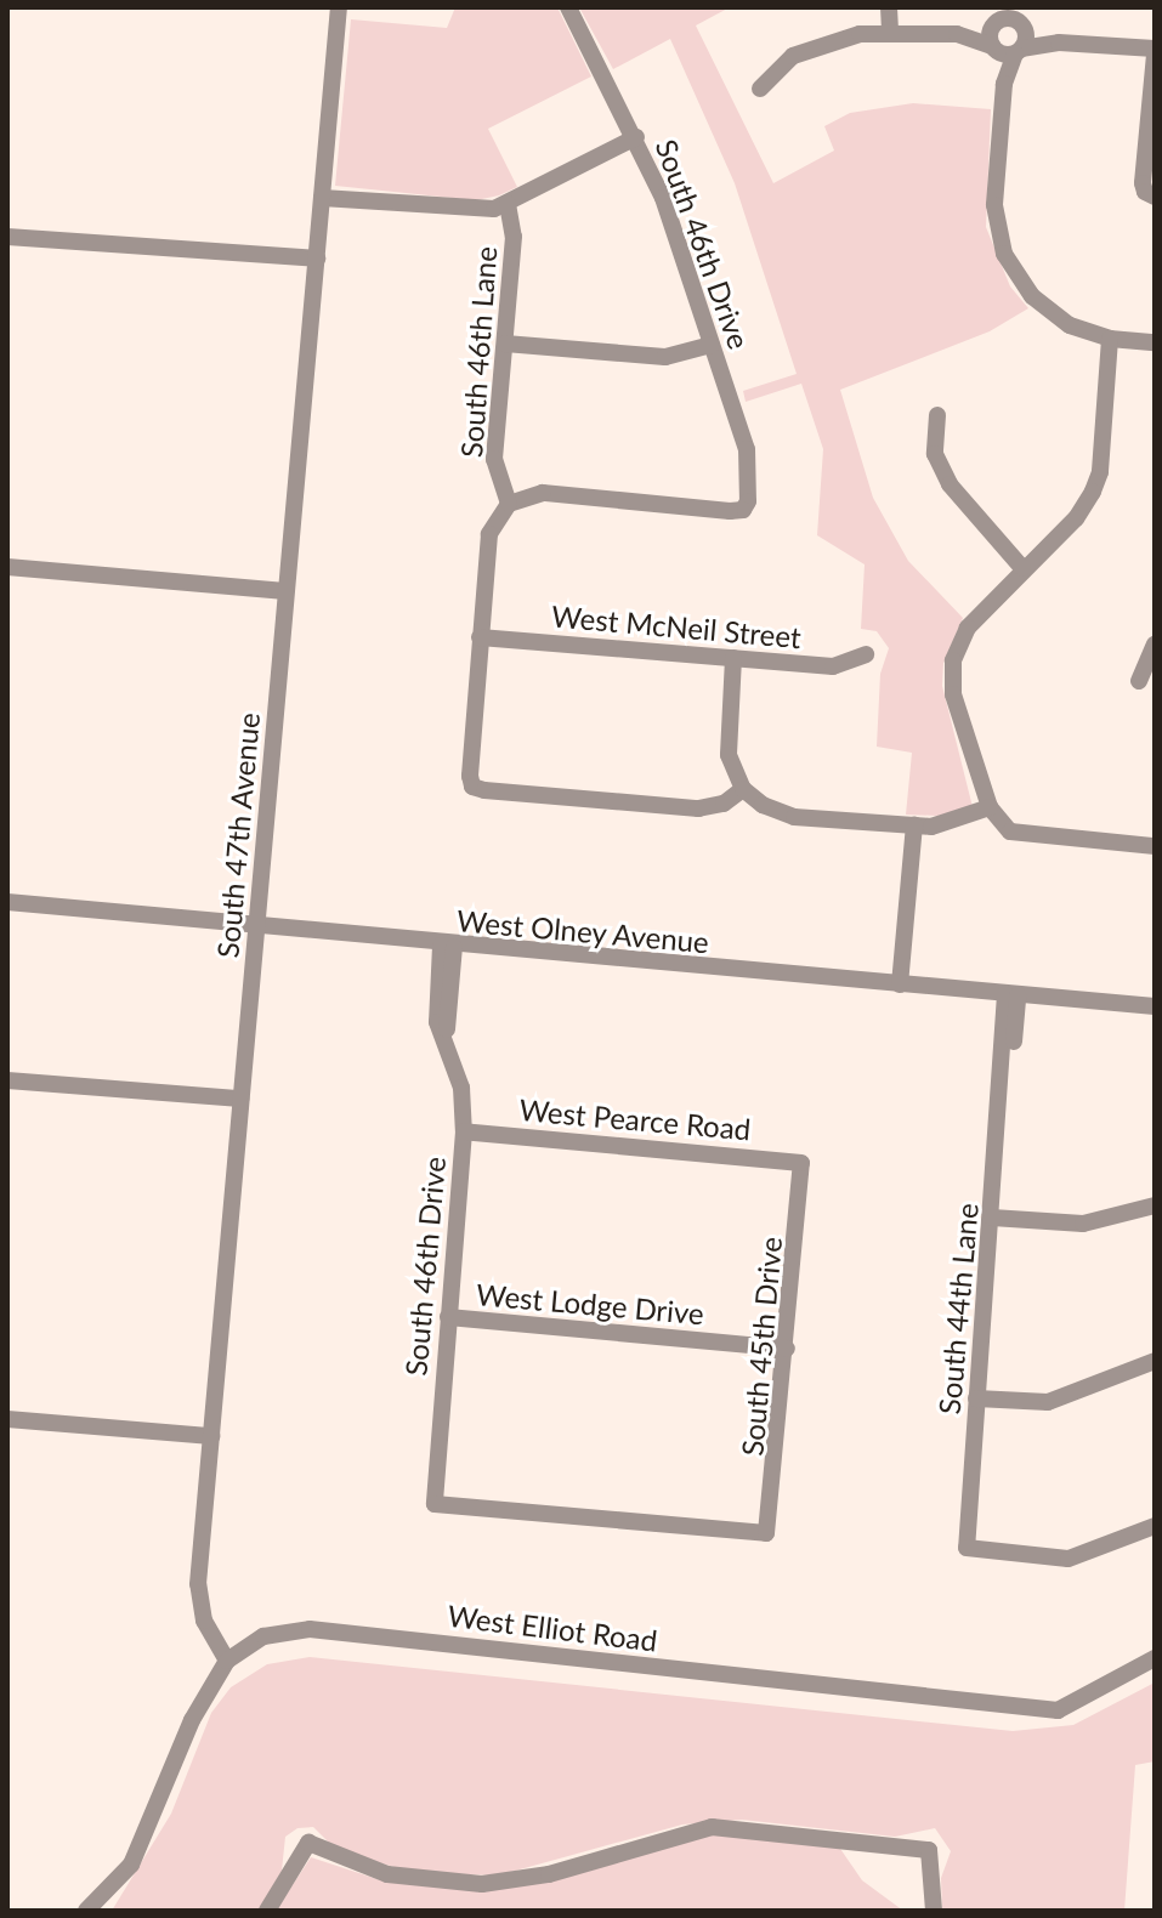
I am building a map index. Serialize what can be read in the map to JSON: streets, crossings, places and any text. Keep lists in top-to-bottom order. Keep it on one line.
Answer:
{"streets":{"street":["South 46th Drive","South 46th Lane","West McNeil Street","South 47th Avenue","West Olney Avenue","West Pearce Road","West Lodge Drive","South 44th Lane","South 45th Drive","West Elliot Road"]},"crossings":[["South 46th Drive","South 46th Lane"],["South 46th Drive","West Olney Avenue"],["South 46th Drive","West Pearce Road"],["South 46th Drive","West Lodge Drive"],["South 46th Drive","South 45th Drive"],["South 47th Avenue","West Olney Avenue"],["South 47th Avenue","West Elliot Road"],["West Olney Avenue","South 44th Lane"],["West Pearce Road","South 45th Drive"],["West Lodge Drive","South 45th Drive"]]}
